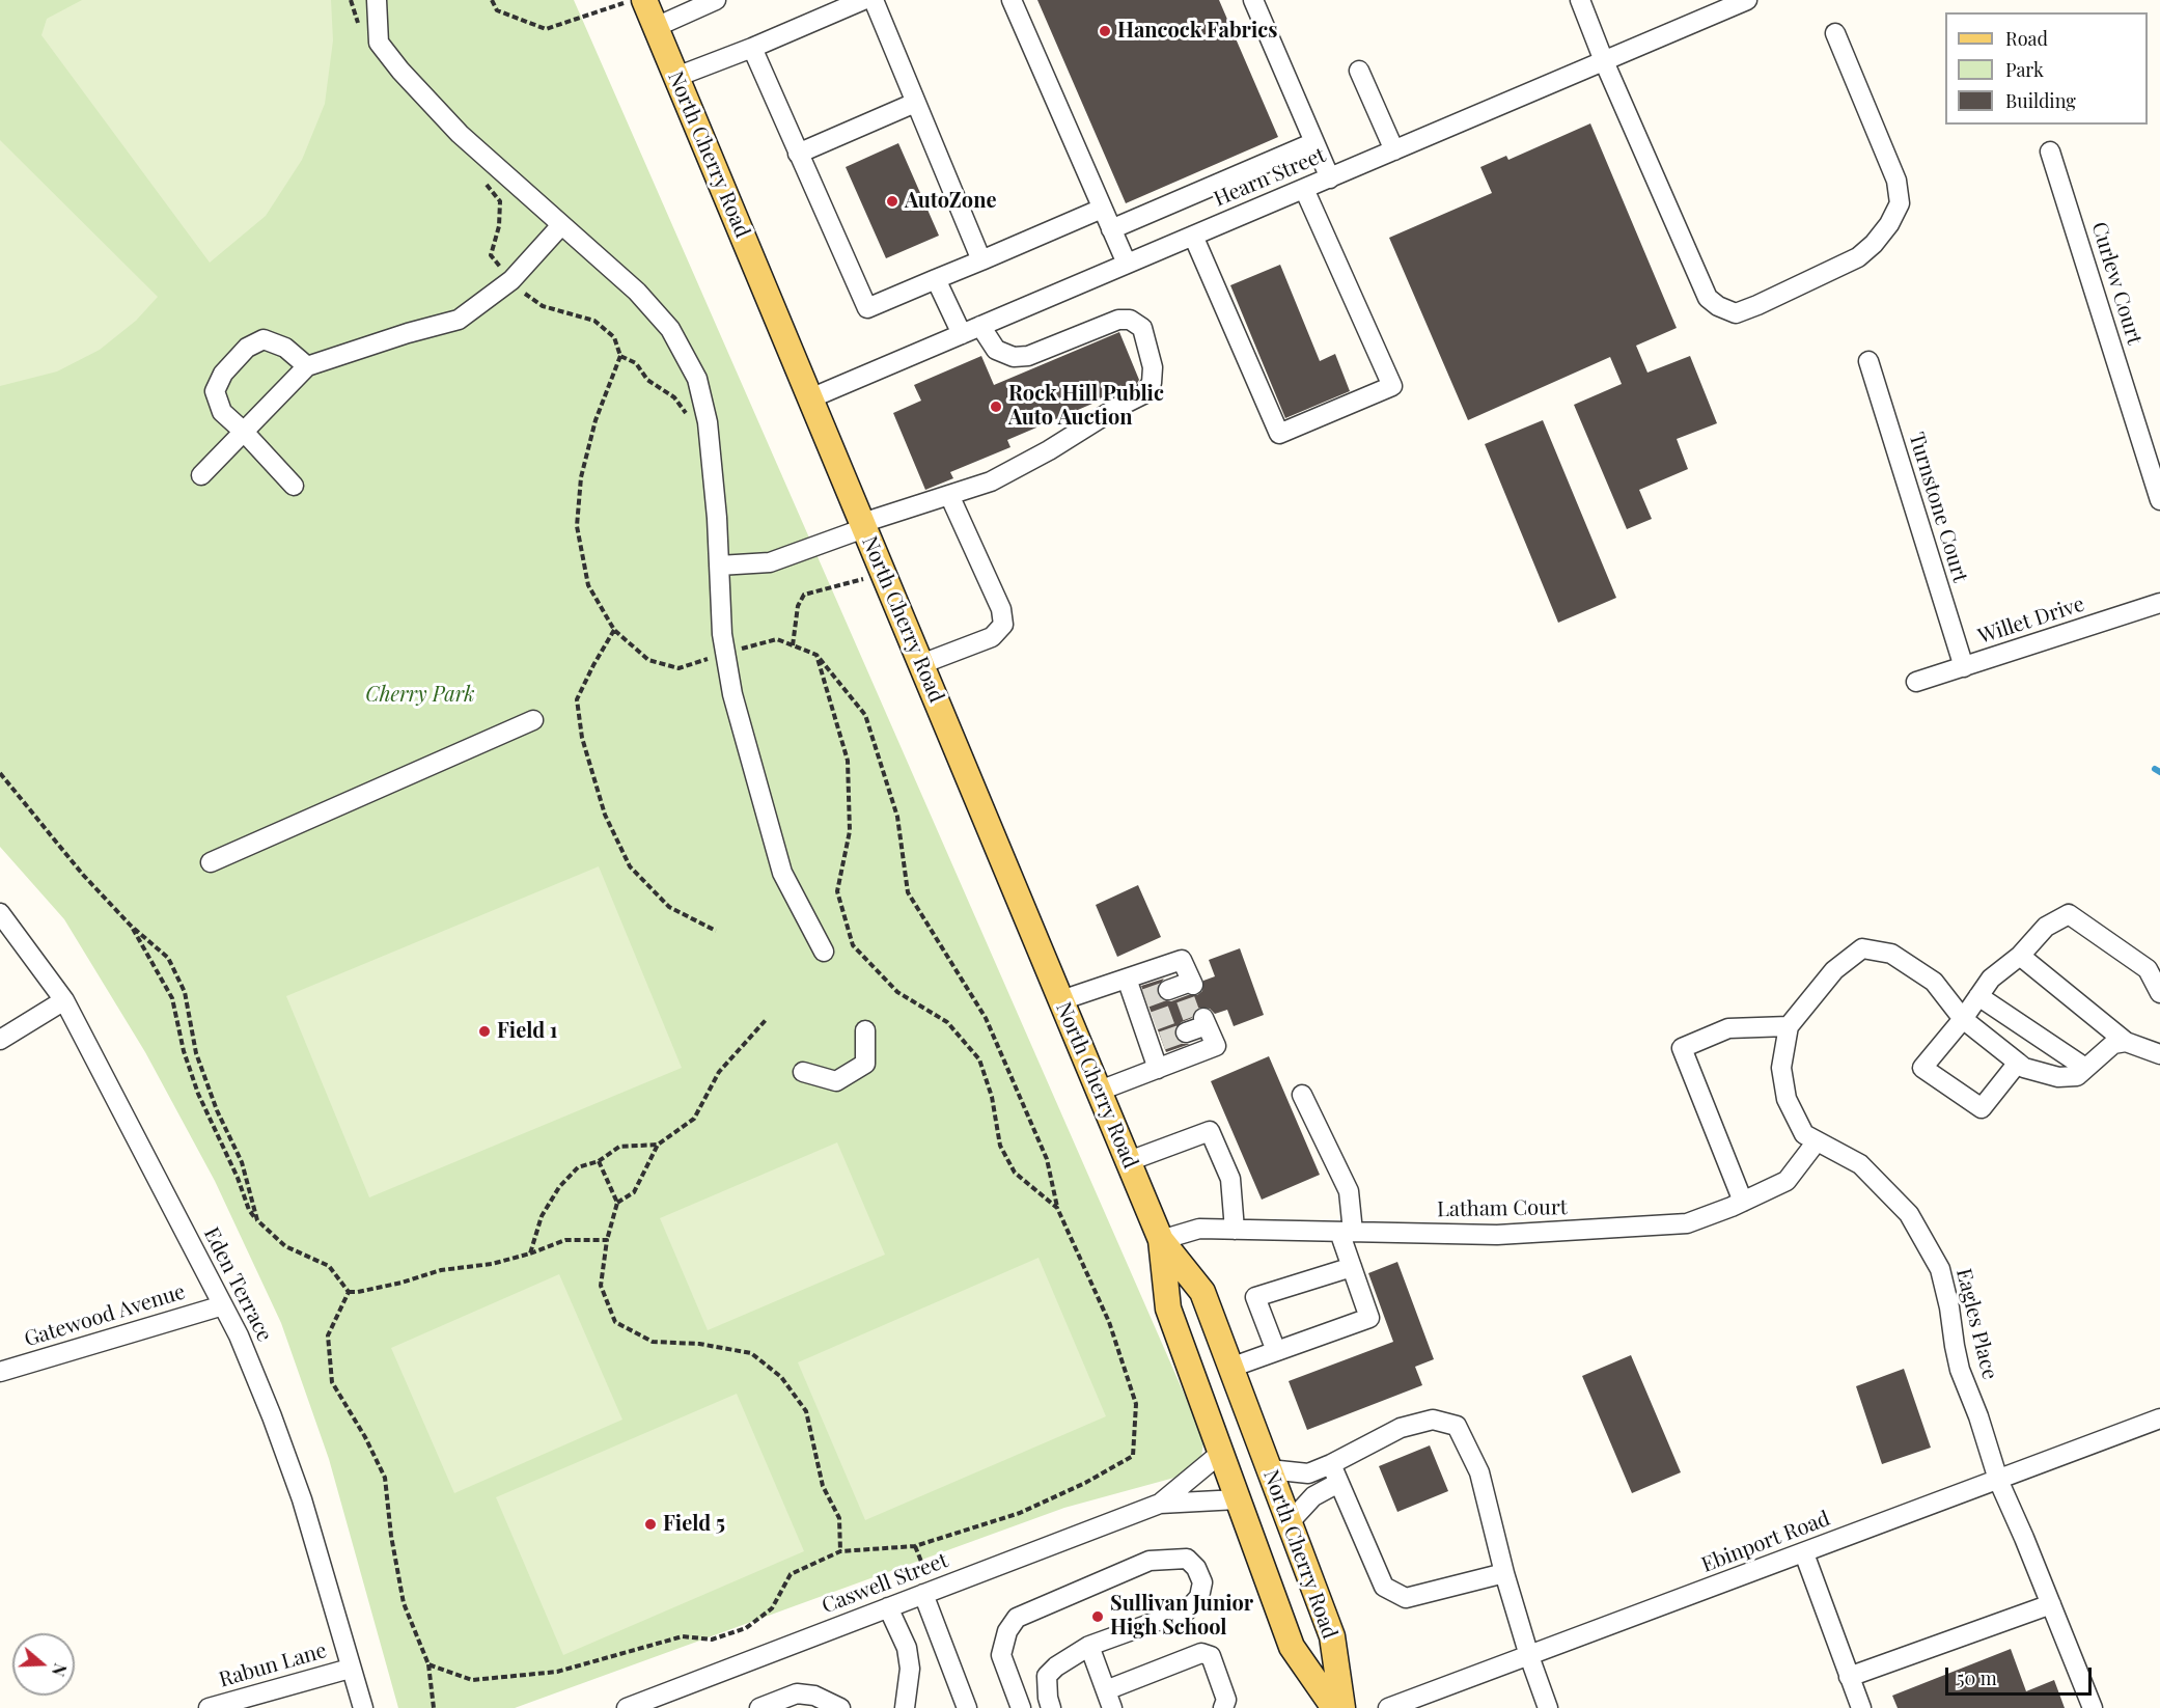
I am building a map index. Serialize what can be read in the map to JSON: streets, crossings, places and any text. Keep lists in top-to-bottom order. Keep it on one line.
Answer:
{"streets":{"main road":["North Cherry Road"],"street":["Hearn Street","Curlew Court","Turnstone Court","Willet Drive","Latham Court","Eden Terrace","Gatewood Avenue","Eagles Place","Ebinport Road","Caswell Street","Rabun Lane"]},"crossings":[["North Cherry Road","Hearn Street"],["North Cherry Road","Latham Court"],["North Cherry Road","Caswell Street"],["Turnstone Court","Willet Drive"],["Latham Court","Eagles Place"],["Eden Terrace","Gatewood Avenue"],["Eden Terrace","Rabun Lane"],["Eagles Place","Ebinport Road"]],"parks":["Cherry Park"],"places":["Hancock Fabrics","AutoZone","Rock Hill Public Auto Auction","Field 1","Field 5","Sullivan Junior High School"],"legend":["Road","Park","Building"],"scale_bar":"50 m","north":"right"}
